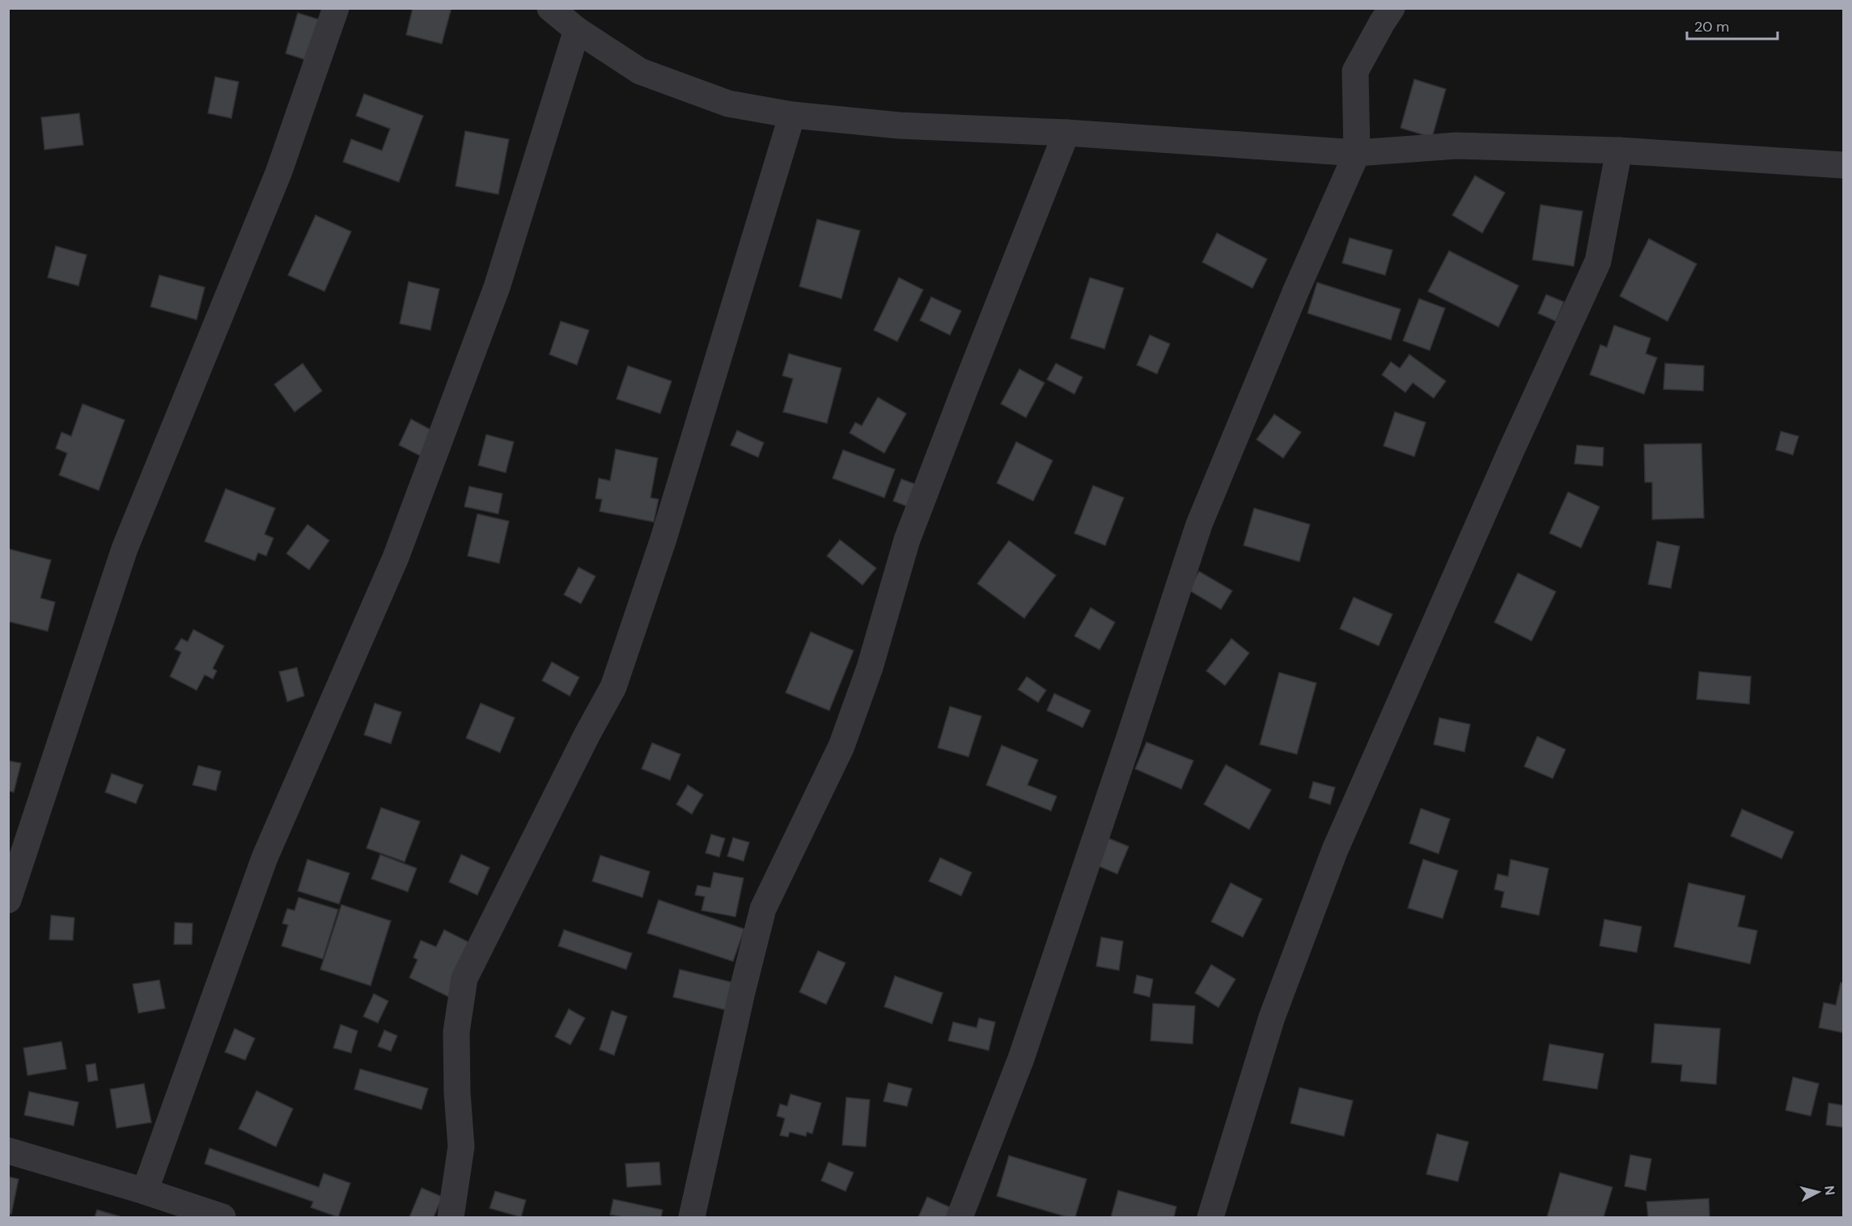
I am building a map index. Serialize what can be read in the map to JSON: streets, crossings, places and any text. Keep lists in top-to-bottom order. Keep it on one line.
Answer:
{"scale_bar":"20 m","north":"right"}
